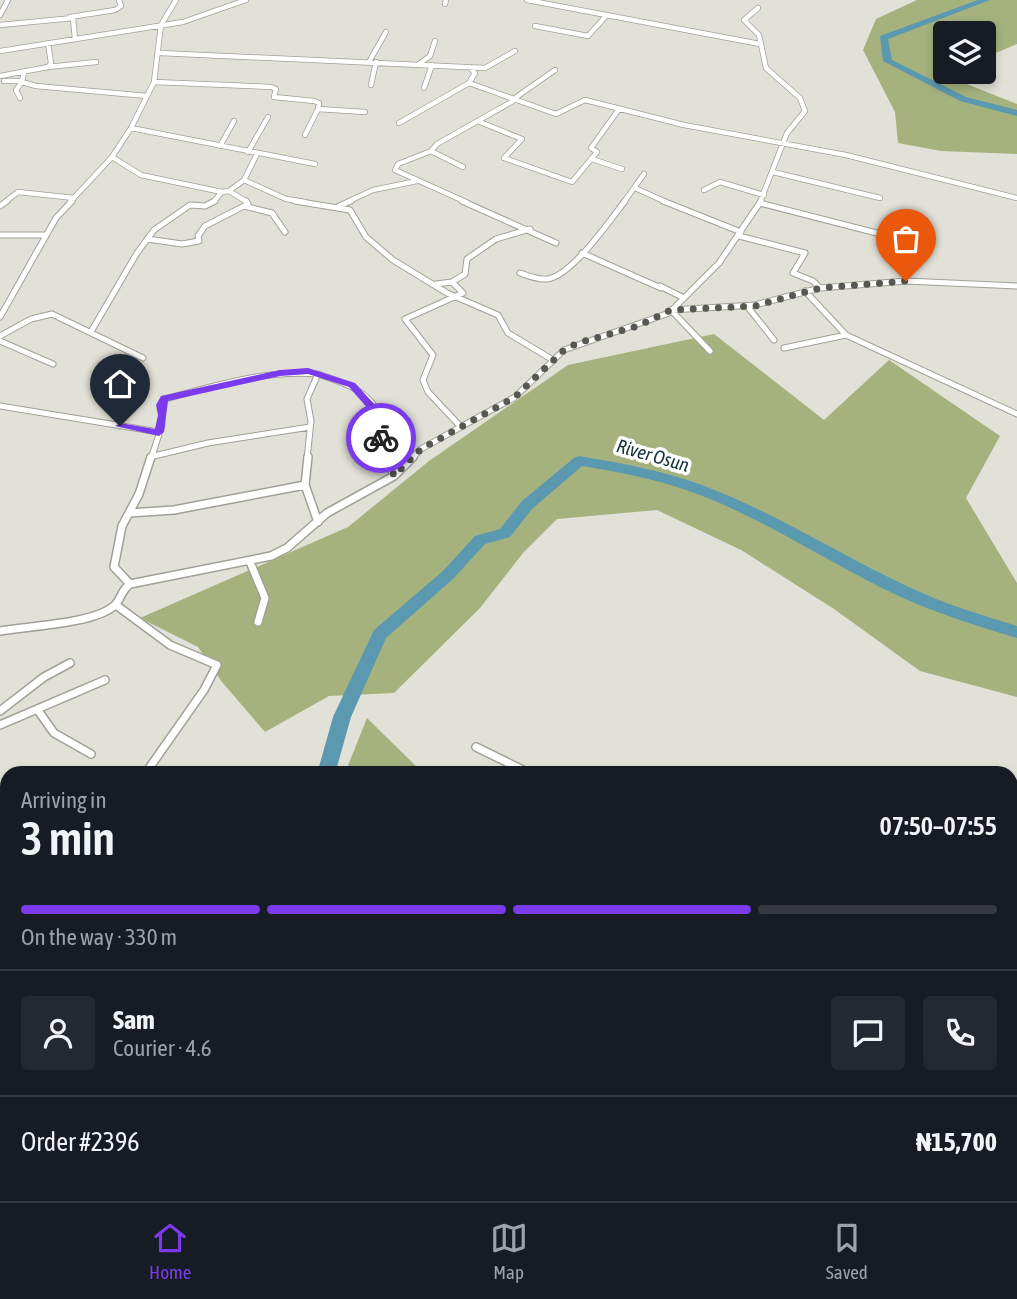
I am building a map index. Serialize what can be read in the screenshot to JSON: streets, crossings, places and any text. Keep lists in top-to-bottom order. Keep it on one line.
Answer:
{"water":["River Osun"],"page":{"heading":["3 min","Arriving in","07:50–07:55"],"panel":["Sam","Courier · 4.6","Order #2396","₦15,700"],"bar":"On the way · 330 m","tabs":["Home","Map","Saved"]}}
